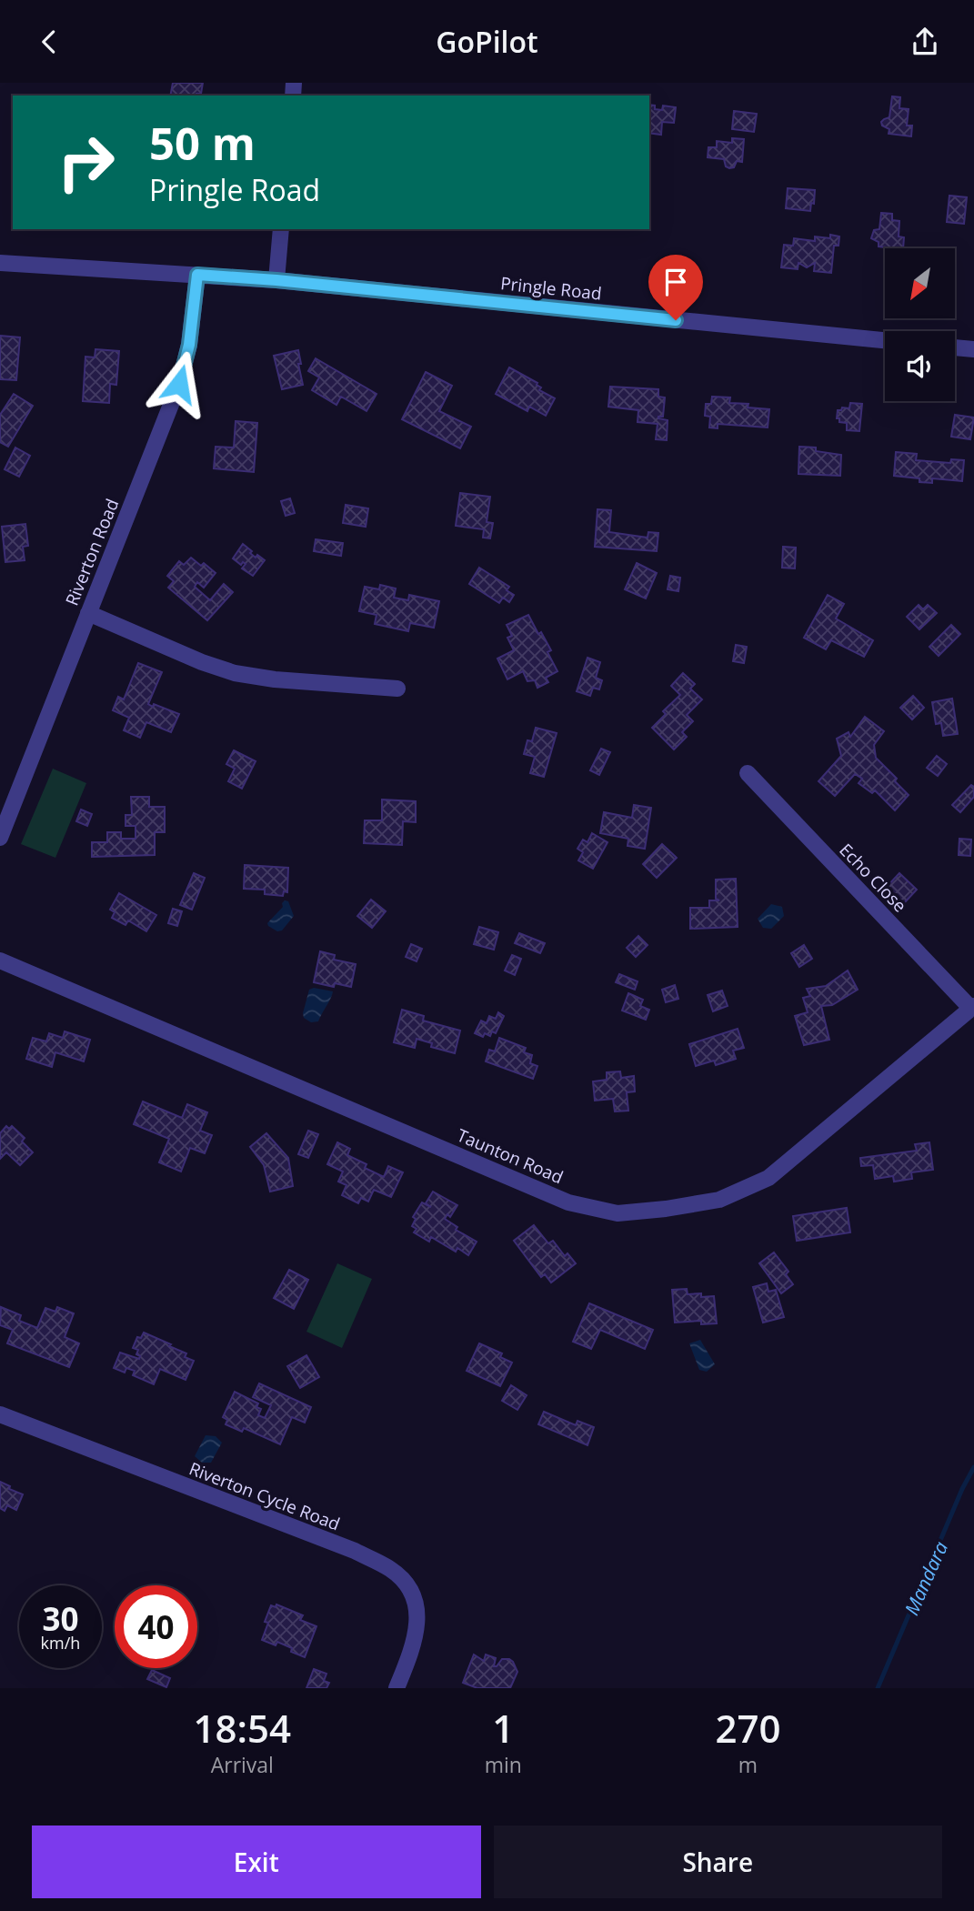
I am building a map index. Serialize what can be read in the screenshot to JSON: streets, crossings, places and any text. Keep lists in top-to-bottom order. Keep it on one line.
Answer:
{"streets":{"street":["Pringle Road","Riverton Road","Echo Close","Taunton Road","Riverton Cycle Road"]},"crossings":[["Pringle Road","Riverton Road"],["Echo Close","Taunton Road"]],"water":["Mandara"],"north":"bottom left","page":{"header":"GoPilot","turn":["50 m","Pringle Road"],"speed":"30 km/h","limit":"40","eta":["18:54","Arrival","1","min","270","m"],"buttons":["Exit","Share"]}}
